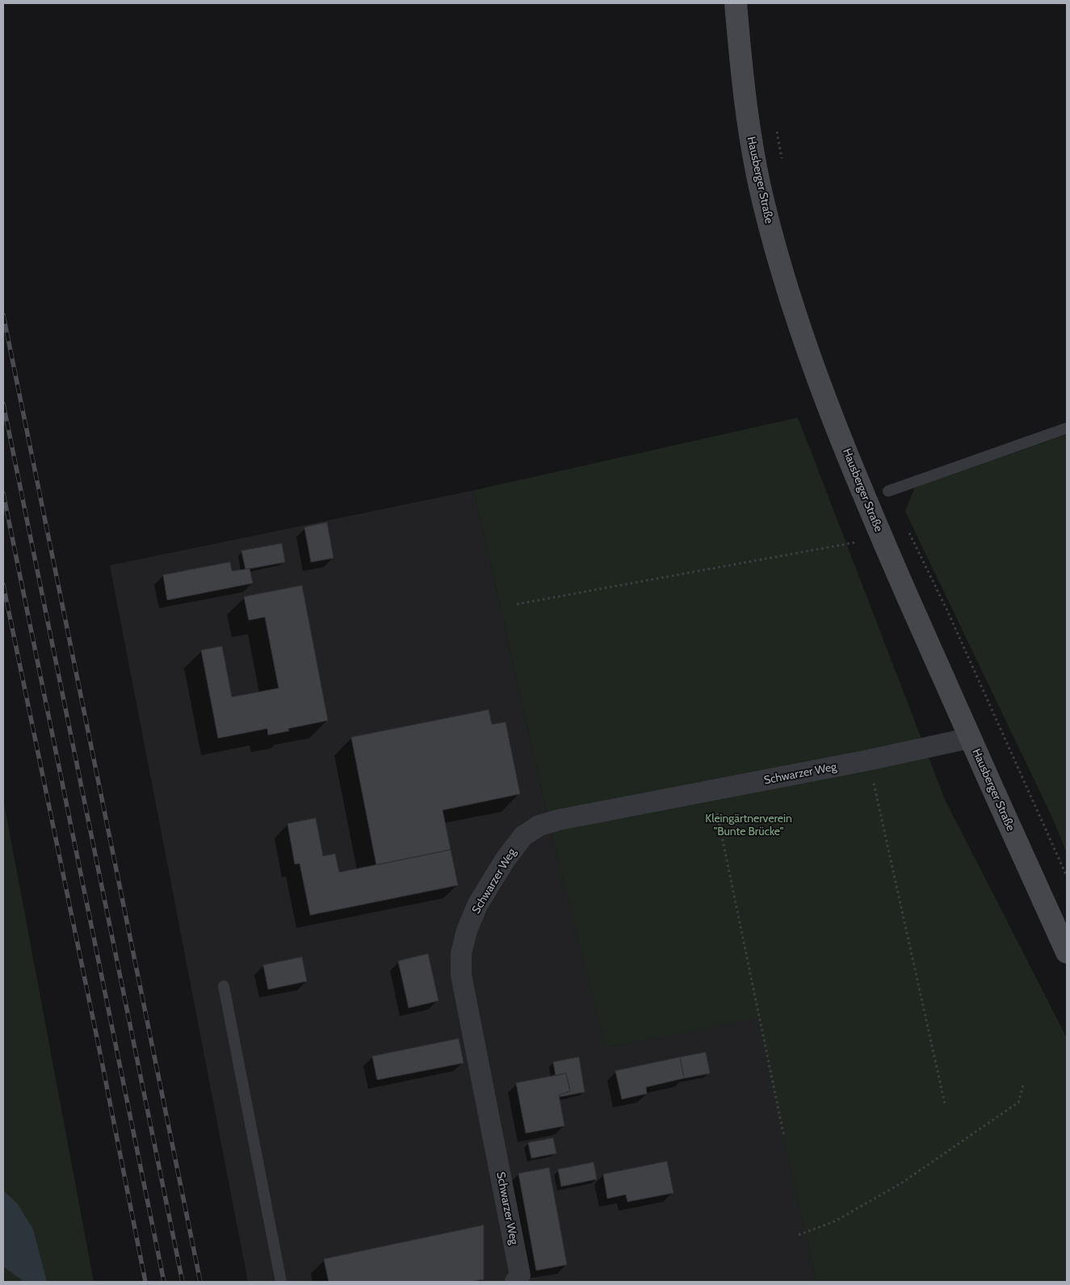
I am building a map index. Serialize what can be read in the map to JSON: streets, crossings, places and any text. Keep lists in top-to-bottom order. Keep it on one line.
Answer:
{"streets":{"main road":["Hausberger Straße"],"street":["Schwarzer Weg"]},"crossings":[["Hausberger Straße","Schwarzer Weg"]],"parks":["Kleingärtnerverein \"Bunte Brücke\""]}
